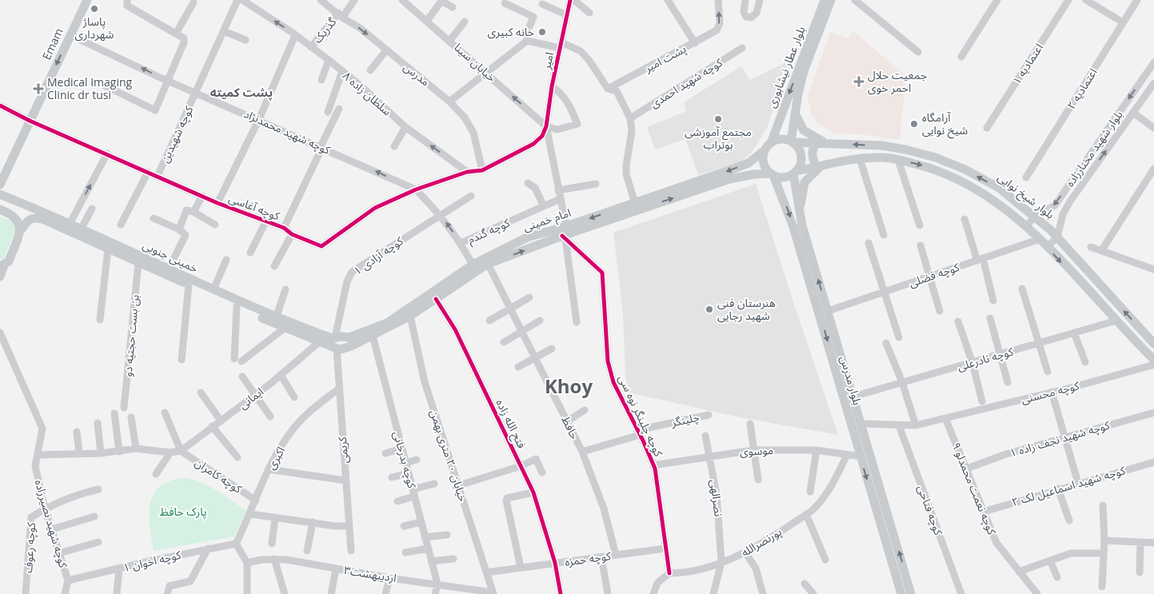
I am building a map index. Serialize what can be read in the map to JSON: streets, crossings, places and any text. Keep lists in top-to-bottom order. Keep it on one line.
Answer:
{"streets":{"main road":["Emam","بلوار عطار نیشابوری","بلوار شیخ نوایی","امام خمینی","خمینی جنوبی","بلوار مدرس"],"street":["گذریک","پشت امیر","امیر","خیابان سینا","اعتمادیه ۱","مدرس","کوچه شهید احمدی","اعتمادیه ۲","سلطان زاده ۸","کوچه شهید محمدنژاد","کوچه شهیدین","بلوار شهید مختارزاده","کوچه آغاسی","کوچه گندم","کوچه آزادی ۱","کوچه فضلی","بن بست حجتیه دو","کوچه نادرعلی","کوچه محسنی","ایمانی","کوچه چلینگر نوه سی","چلینگر","فتح الله زاده","حافظ","کوچه شهید نجف زاده ۱","کریمی","موسوی","خیابان ۲۰ متری بهمن","اکبری","کوچه بدرخانی","کوچه کامران","کوچه شهید اسماعیل لک ۲","کوچه نعمت محمدلو ۹","نصرالهی","کوچه فتاحی","کوچه شهید نصیرزاده","پورنصرالله","کوچه رعوف","کوچه حمزه","کوچه اخوان ۱","اردیبهشت۳"]},"crossings":[["گذریک","مدرس"],["گذریک","سلطان زاده ۸"],["Emam","کوچه شهید محمدنژاد"],["Emam","کوچه آغاسی"],["امیر","خیابان سینا"],["امیر","کوچه آغاسی"],["خیابان سینا","کوچه آغاسی"],["بلوار عطار نیشابوری","بلوار شیخ نوایی"],["بلوار عطار نیشابوری","امام خمینی"],["بلوار عطار نیشابوری","بلوار مدرس"],["مدرس","کوچه آغاسی"],["سلطان زاده ۸","کوچه آغاسی"],["کوچه شهید محمدنژاد","کوچه شهیدین"],["کوچه شهید محمدنژاد","کوچه آغاسی"],["کوچه شهیدین","کوچه آغاسی"],["بلوار شهید مختارزاده","بلوار شیخ نوایی"],["بلوار شیخ نوایی","امام خمینی"],["بلوار شیخ نوایی","کوچه فضلی"],["بلوار شیخ نوایی","کوچه نادرعلی"],["بلوار شیخ نوایی","بلوار مدرس"],["امام خمینی","بلوار مدرس"],["امام خمینی","کوچه چلینگر نوه سی"],["امام خمینی","فتح الله زاده"],["امام خمینی","حافظ"],["امام خمینی","خیابان ۲۰ متری بهمن"],["امام خمینی","کوچه بدرخانی"],["کوچه آزادی ۱","خمینی جنوبی"],["کوچه آزادی ۱","کریمی"],["خمینی جنوبی","بن بست حجتیه دو"],["خمینی جنوبی","ایمانی"],["خمینی جنوبی","کریمی"],["کوچه فضلی","بلوار مدرس"],["کوچه نادرعلی","بلوار مدرس"],["بلوار مدرس","کوچه محسنی"],["بلوار مدرس","موسوی"],["کوچه محسنی","کوچه نعمت محمدلو ۹"],["کوچه محسنی","کوچه فتاحی"],["ایمانی","کوچه کامران"],["کوچه چلینگر نوه سی","چلینگر"],["کوچه چلینگر نوه سی","موسوی"],["کوچه چلینگر نوه سی","پورنصرالله"],["کوچه چلینگر نوه سی","کوچه حمزه"],["چلینگر","حافظ"],["فتح الله زاده","کوچه حمزه"],["حافظ","کوچه حمزه"],["کوچه شهید نجف زاده ۱","کوچه نعمت محمدلو ۹"],["کریمی","اکبری"],["موسوی","نصرالهی"],["موسوی","پورنصرالله"],["خیابان ۲۰ متری بهمن","کوچه حمزه"],["خیابان ۲۰ متری بهمن","اردیبهشت۳"],["اکبری","کوچه کامران"],["اکبری","کوچه اخوان ۱"],["کوچه بدرخانی","اردیبهشت۳"],["کوچه شهید اسماعیل لک ۲","کوچه نعمت محمدلو ۹"],["نصرالهی","پورنصرالله"],["کوچه شهید نصیرزاده","کوچه رعوف"],["کوچه شهید نصیرزاده","کوچه اخوان ۱"]],"one_way":["Emam","خیابان سینا","کوچه شهید محمدنژاد"],"districts":["پشت کمیته","Khoy"],"parks":["پارک حافظ"],"places":{"other":["پاساژ شهرداری","خانه کبیری","مجتمع آموزشی بوتراب","آرامگاه شیخ نوایی","هنرستان فنی شهید رجایی"],"health":["جمعیت حلال احمر خوی","Medical Imaging Clinic dr tusi"]}}
